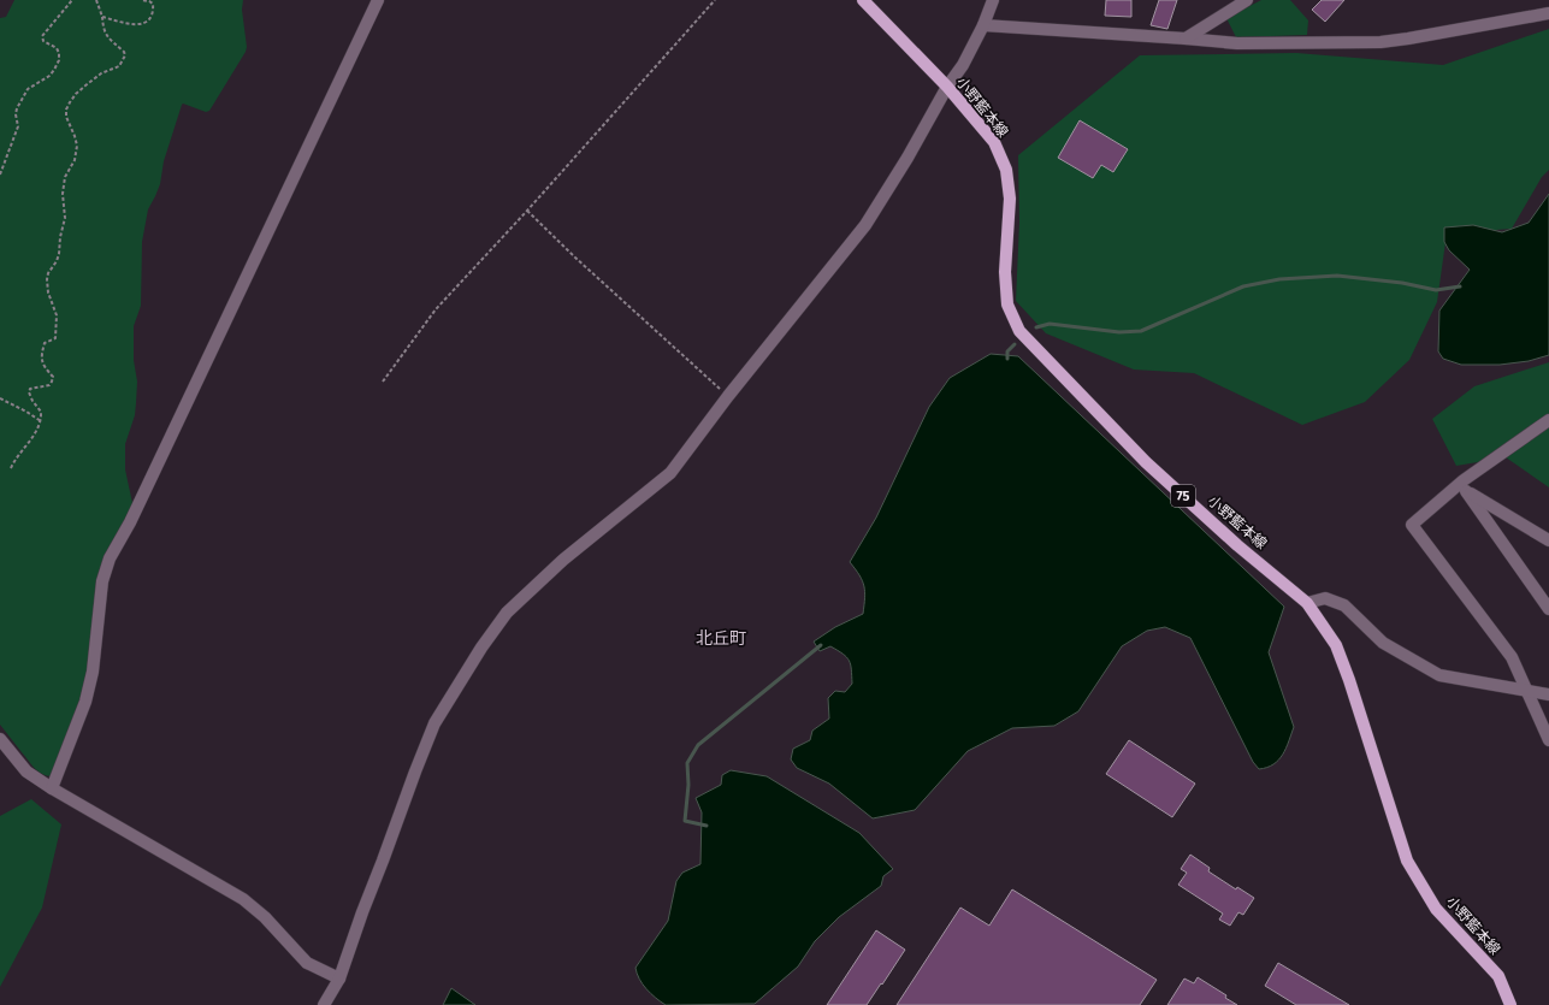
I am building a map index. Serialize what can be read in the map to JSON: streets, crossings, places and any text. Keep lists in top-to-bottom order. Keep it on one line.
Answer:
{"streets":{"main road":["小野藍本線","75"]},"districts":["北丘町"]}
